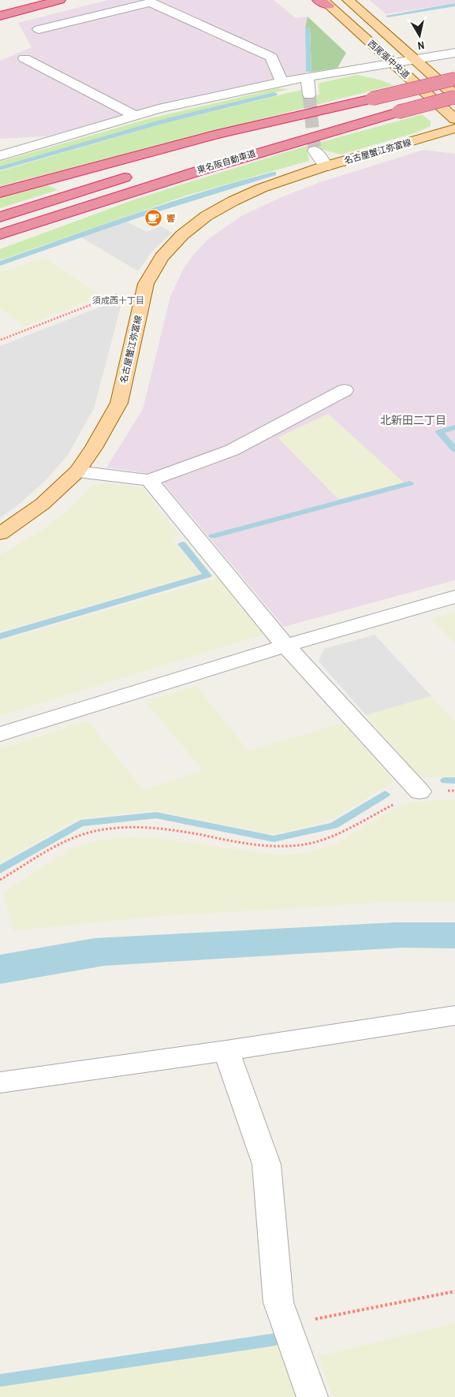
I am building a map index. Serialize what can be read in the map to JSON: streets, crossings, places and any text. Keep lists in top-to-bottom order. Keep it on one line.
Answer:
{"streets":{"highway":["東名阪自動車道"],"main road":["西尾張中央道","名古屋蟹江弥富線"]},"crossings":[["西尾張中央道","東名阪自動車道"]],"districts":["須成西十丁目","北新田二丁目"],"places":{"cafe":["響"]},"north":"bottom"}
